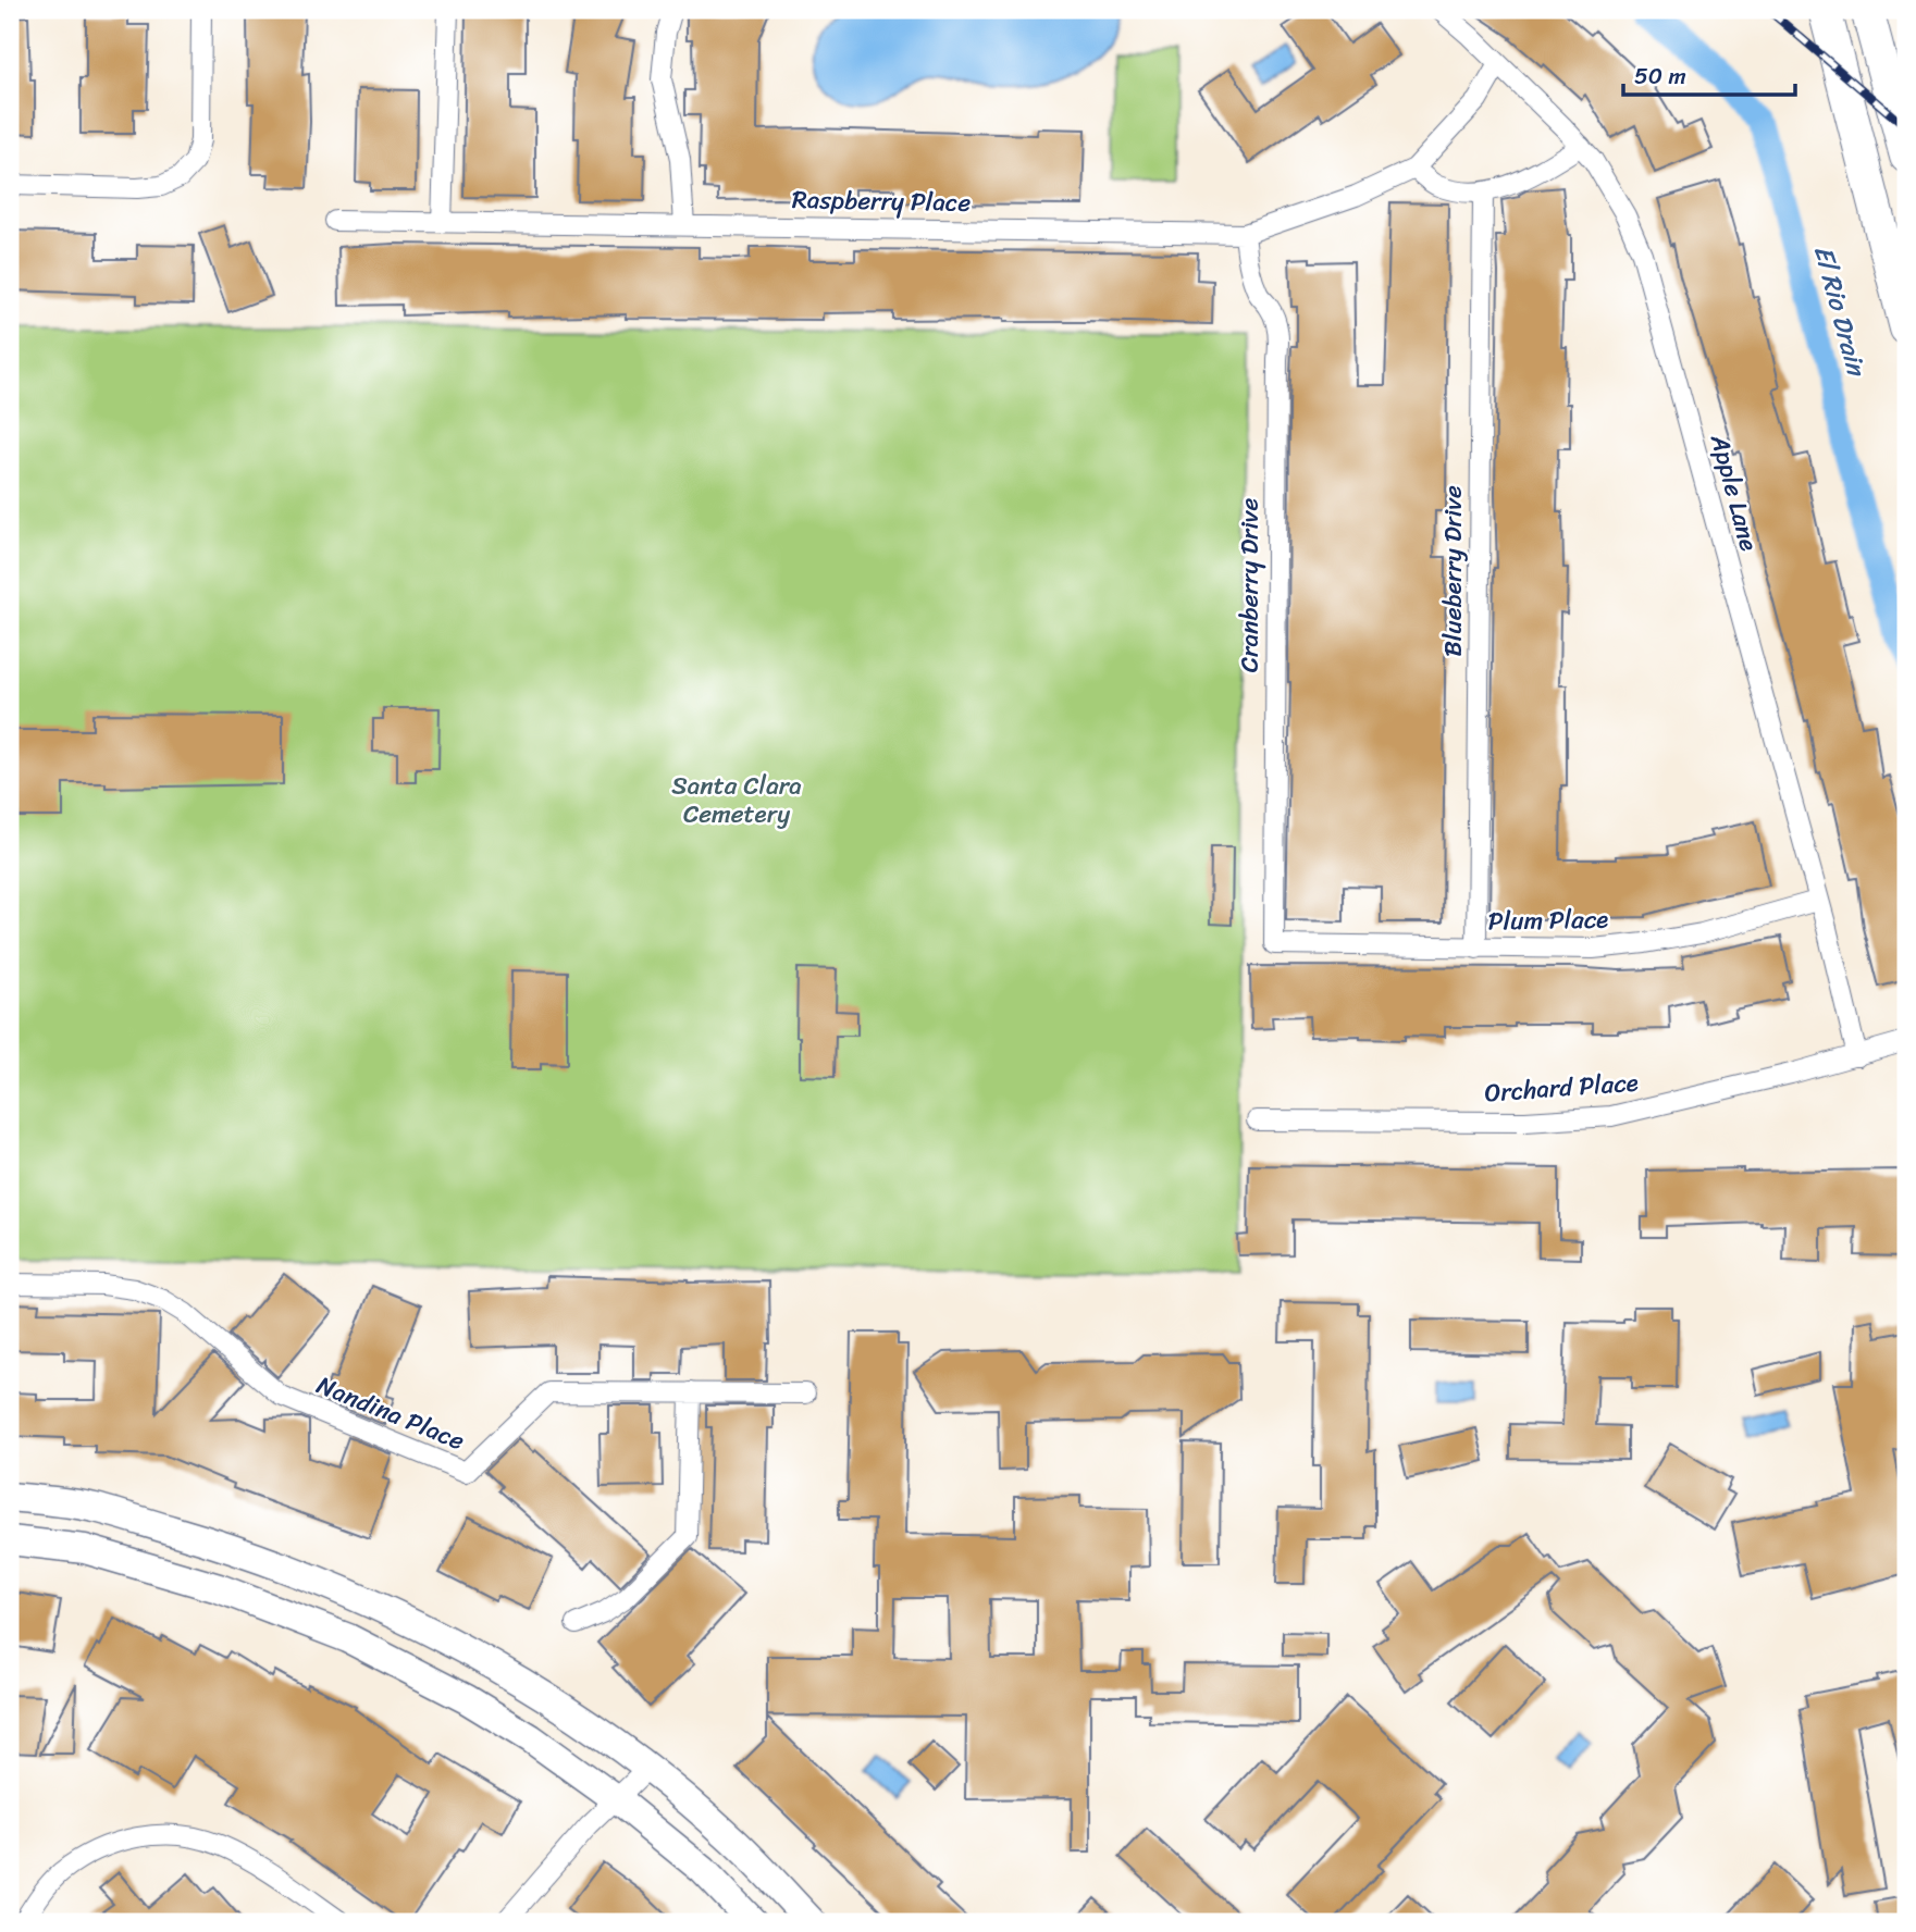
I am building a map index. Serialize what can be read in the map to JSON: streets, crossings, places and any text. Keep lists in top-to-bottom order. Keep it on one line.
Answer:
{"streets":{"street":["Raspberry Place","Apple Lane","Blueberry Drive","Cranberry Drive","Plum Place","Orchard Place","Nandina Place"]},"crossings":[["Raspberry Place","Apple Lane"],["Raspberry Place","Cranberry Drive"],["Apple Lane","Plum Place"],["Apple Lane","Orchard Place"],["Blueberry Drive","Plum Place"],["Cranberry Drive","Plum Place"]],"water":["El Rio Drain"],"parks":["Santa Clara Cemetery"],"scale_bar":"50 m"}
